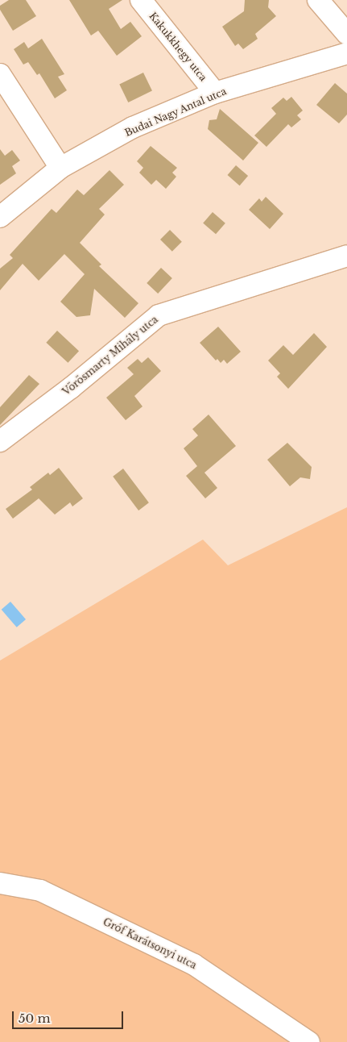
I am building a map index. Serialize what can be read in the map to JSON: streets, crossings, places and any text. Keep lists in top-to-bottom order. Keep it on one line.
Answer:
{"streets":{"street":["Kakukkhegy utca","Budai Nagy Antal utca","Vörösmarty Mihály utca","Gróf Karátsonyi utca"]},"crossings":[["Kakukkhegy utca","Budai Nagy Antal utca"]],"scale_bar":"50 m"}
